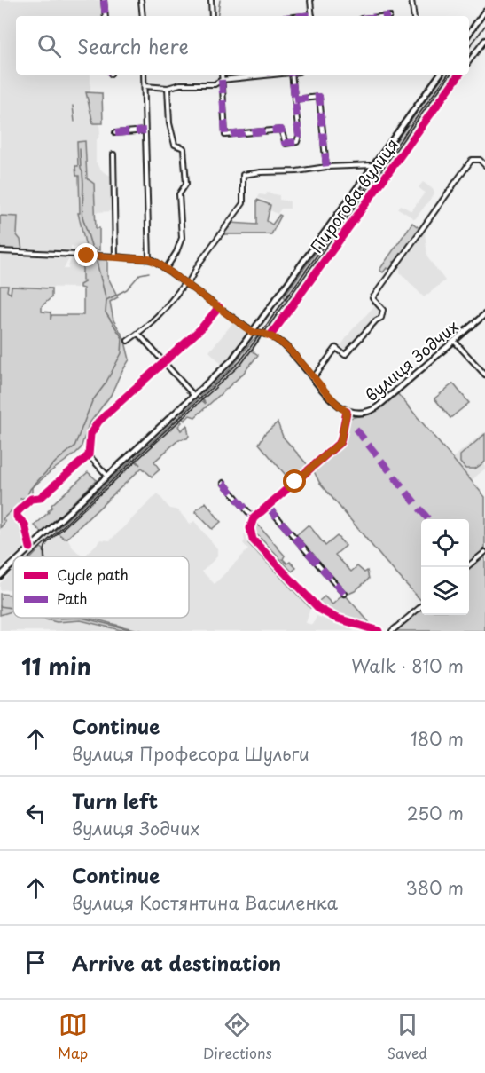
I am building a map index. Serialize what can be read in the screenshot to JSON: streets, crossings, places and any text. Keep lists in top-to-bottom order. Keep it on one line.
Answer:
{"streets":{"main road":["Пирогова вулиця","вулиця Зодчих"]},"legend":["Cycle path","Path"],"page":{"search":"Search here","heading":["11 min","Walk · 810 m"],"list":[["Continue","вулиця Професора Шульги","180 m"],["Turn left","вулиця Зодчих","250 m"],["Continue","вулиця Костянтина Василенка","380 m"],"Arrive at destination"],"nav":["Map","Directions","Saved"]}}
